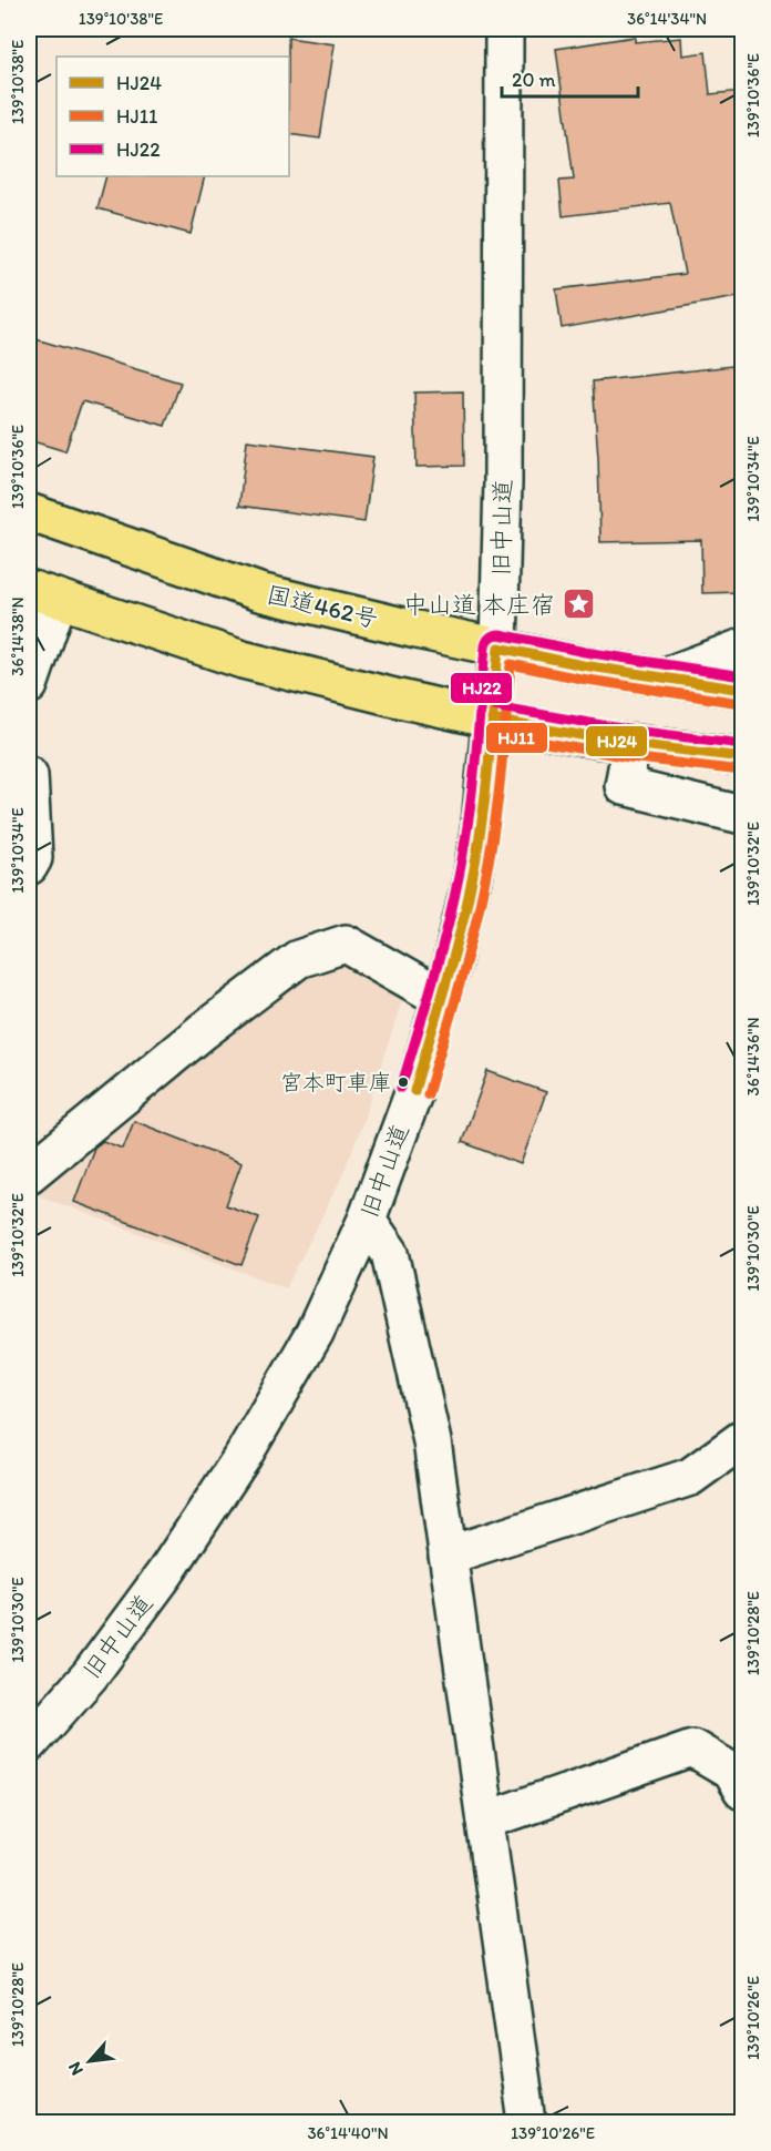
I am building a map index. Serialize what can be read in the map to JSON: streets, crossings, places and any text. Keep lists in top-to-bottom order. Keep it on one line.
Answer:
{"streets":{"highway":["国道462号"],"street":["旧中山道"]},"crossings":[["旧中山道","国道462号"]],"places":{"place":["中山道 本庄宿"],"other":["宮本町車庫"]},"lines":["transit line HJ22","transit line HJ24","transit line HJ11"],"legend":["HJ24","HJ11","HJ22"],"scale_bar":"20 m","north":"bottom left","coordinates":["139°10'38\"E","36°14'34\"N","139°10'36\"E","139°10'34\"E","36°14'38\"N","139°10'32\"E","36°14'36\"N","139°10'30\"E","139°10'28\"E","139°10'26\"E","36°14'40\"N"]}
